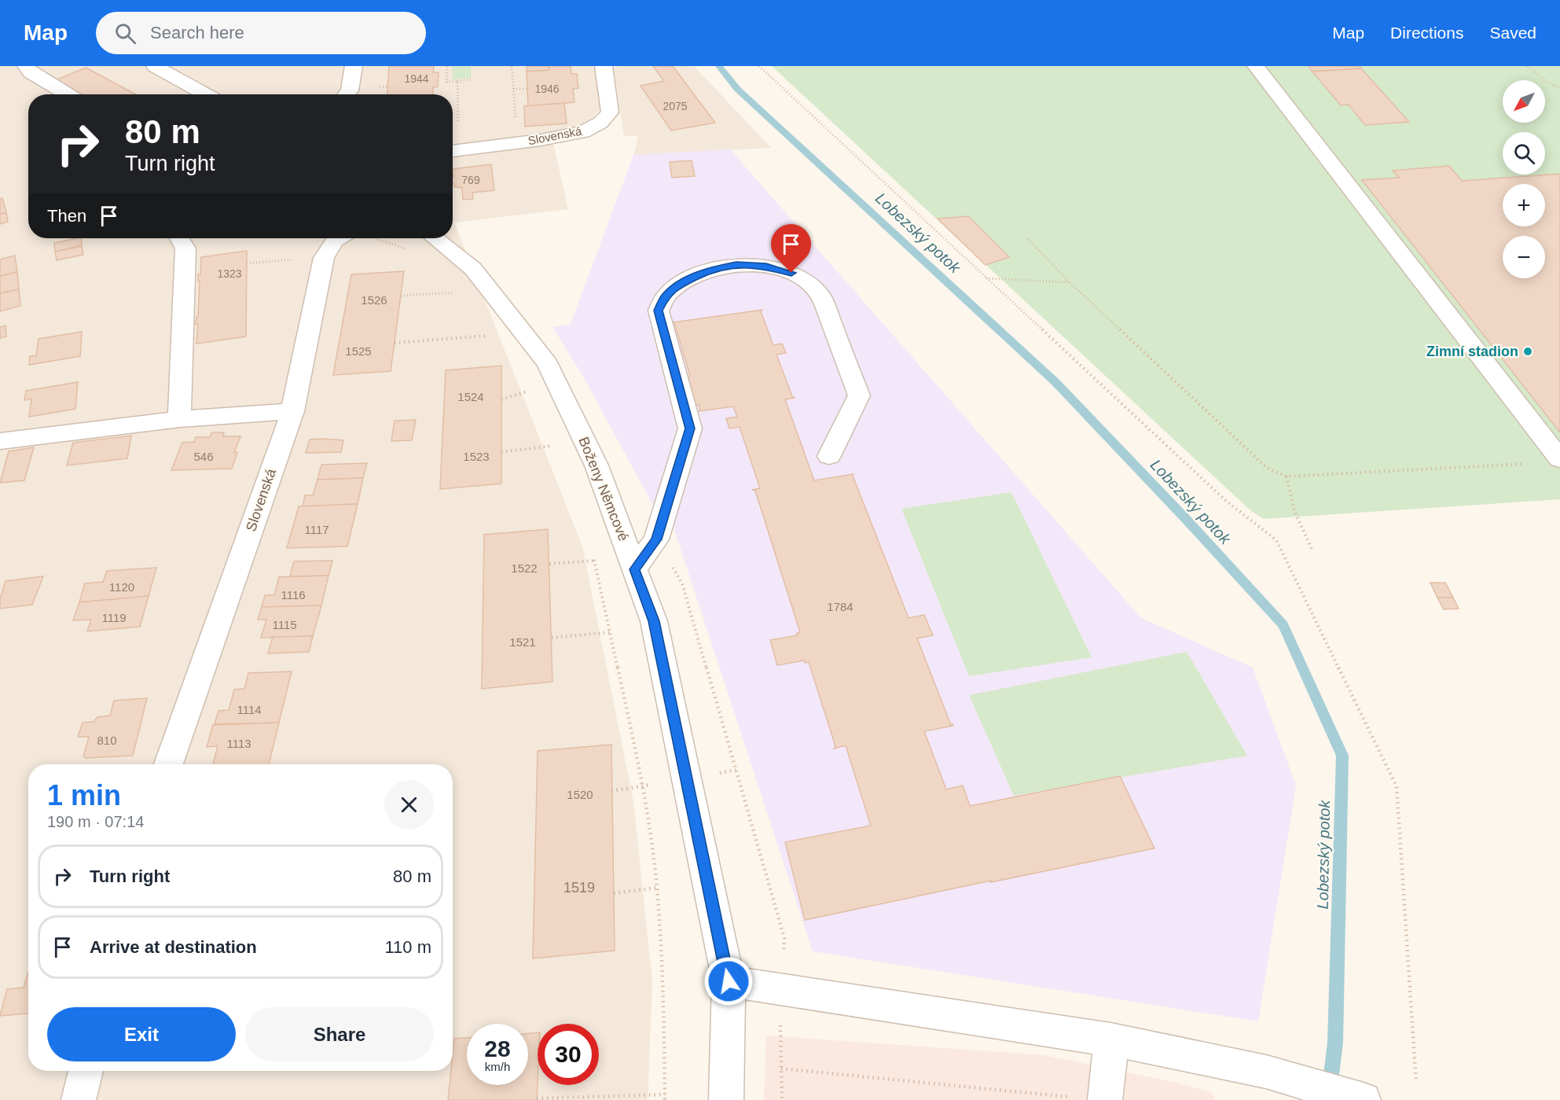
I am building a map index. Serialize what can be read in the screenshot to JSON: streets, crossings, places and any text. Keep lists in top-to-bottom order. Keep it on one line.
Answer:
{"streets":{"street":["Slovenská","Boženy Němcové"]},"water":["Lobezský potok"],"places":["Zimní stadion"],"house_numbers":["1944","1946","2075","769","1323","1526","1525","1524","546","1523","1117","1522","1120","1116","1784","1119","1115","1521","1114","810","1113","1520","1519"],"north":"bottom left","page":{"header":"Map","search":"Search here","nav":["Map","Directions","Saved"],"map_buttons":["+","−"],"turn":["80 m","Turn right"],"then":"Then","heading":["1 min","190 m · 07:14"],"list":[{"name":"Turn right","value":"80 m"},{"name":"Arrive at destination","value":"110 m"}],"buttons":["Exit","Share"],"speed":"28 km/h","limit":"30"}}
